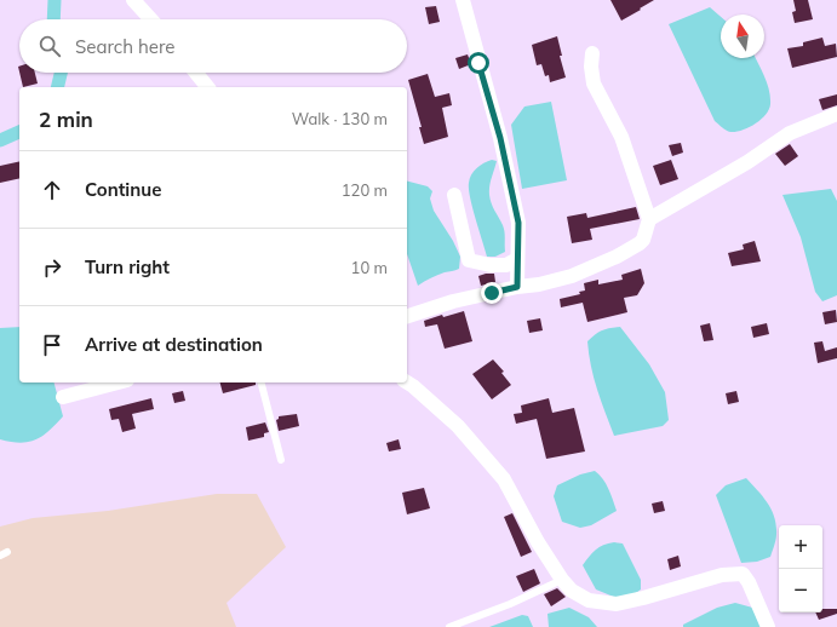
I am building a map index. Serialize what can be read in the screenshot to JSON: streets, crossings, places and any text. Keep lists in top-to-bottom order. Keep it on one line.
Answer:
{"north":"top","page":{"search":"Search here","heading":["2 min","Walk · 130 m"],"list":[["Continue","120 m"],["Turn right","10 m"],"Arrive at destination"],"map_buttons":["+","−"]}}
